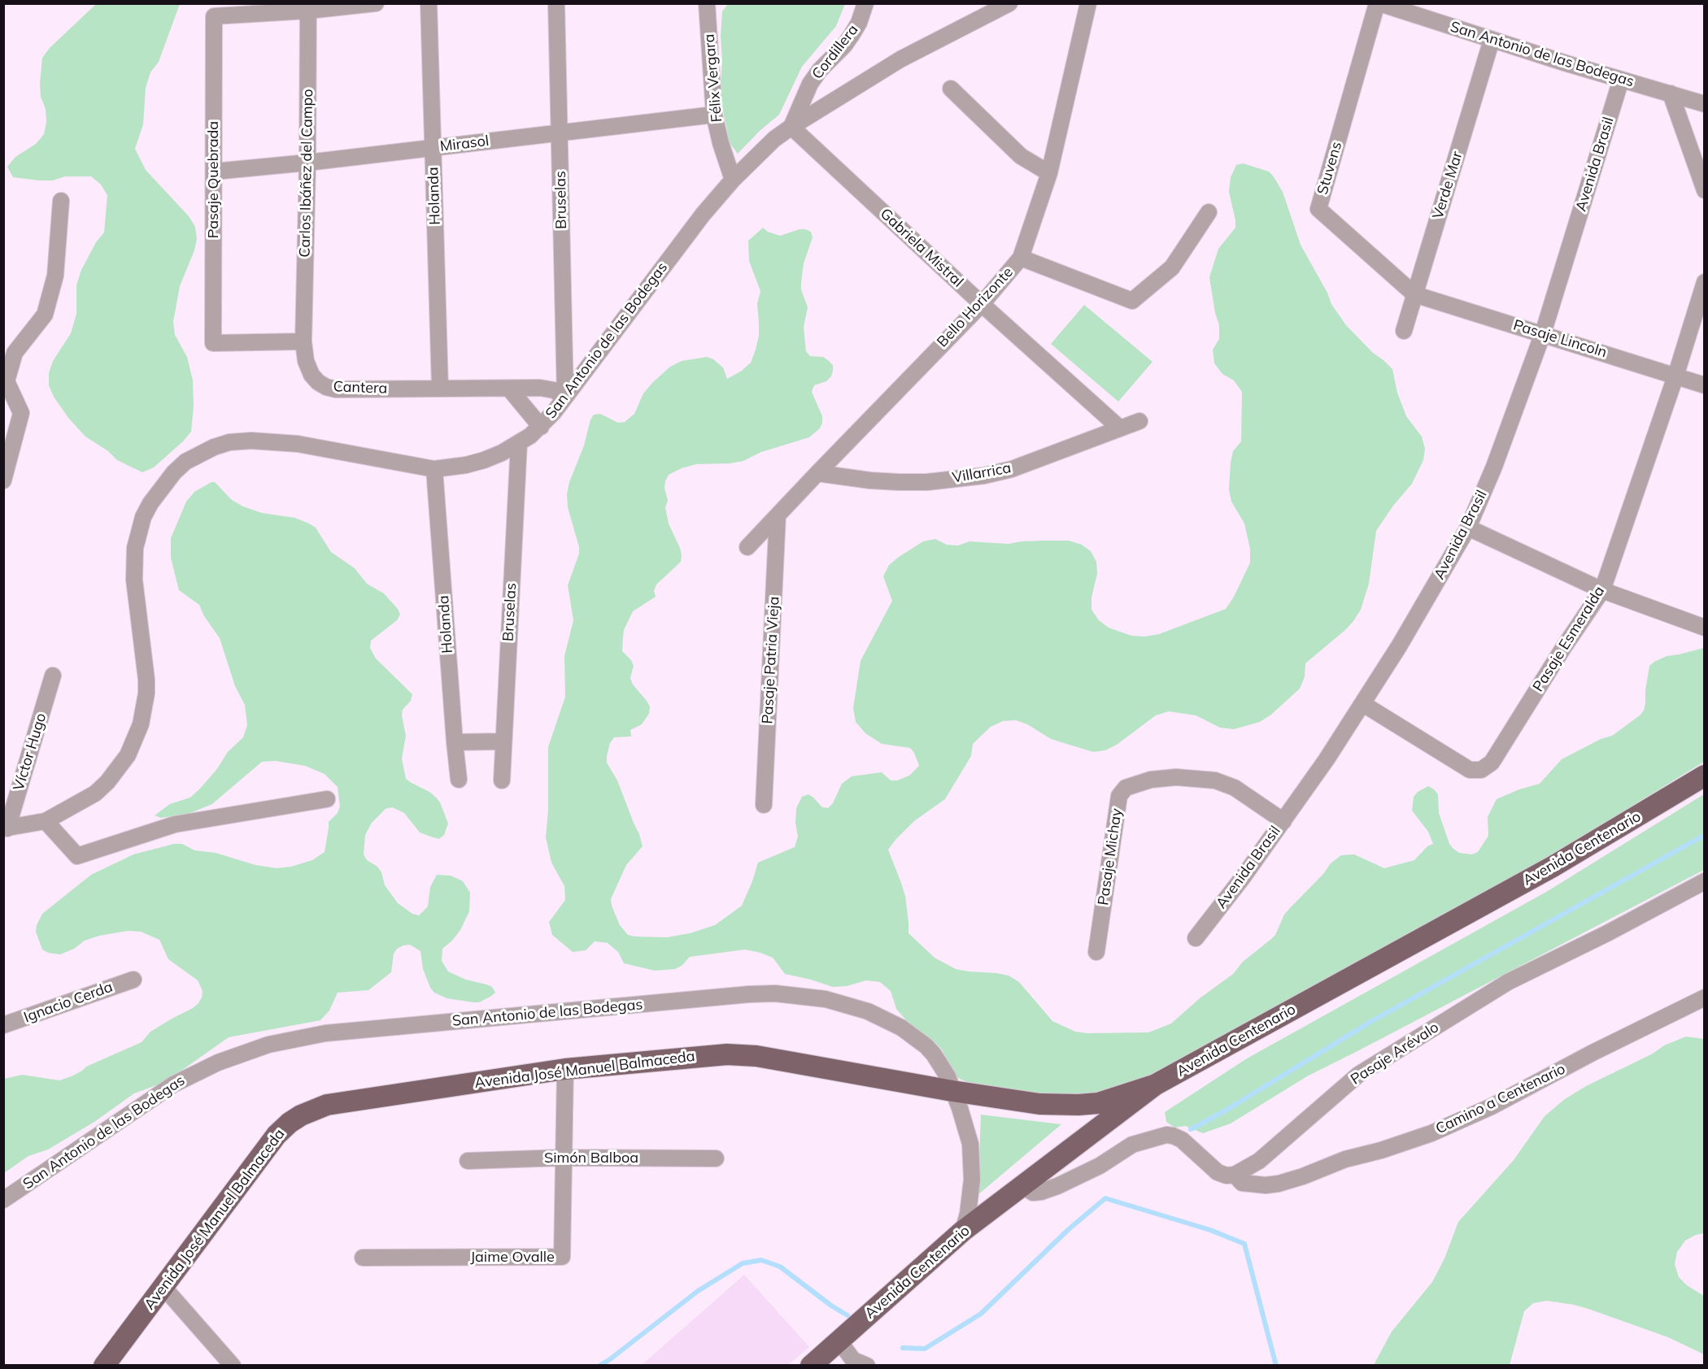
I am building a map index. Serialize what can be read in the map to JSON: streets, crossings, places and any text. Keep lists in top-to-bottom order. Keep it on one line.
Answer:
{"streets":{"main road":["Avenida Centenario","Avenida José Manuel Balmaceda"],"street":["Cordillera","San Antonio de las Bodegas","Félix Vergara","Mirasol","Avenida Brasil","Stuvens","Carlos Ibáñez del Campo","Pasaje Quebrada","Verde Mar","Holanda","Bruselas","Gabriela Mistral","Bello Horizonte","Pasaje Lincoln","Cantera","Villarrica","Pasaje Esmeralda","Pasaje Patria Vieja","Víctor Hugo","Pasaje Michay","Ignacio Cerda","Pasaje Arévalo","Camino a Centenario","Simón Balboa","Jaime Ovalle"]},"crossings":[["Cordillera","San Antonio de las Bodegas"],["Cordillera","Gabriela Mistral"],["San Antonio de las Bodegas","Félix Vergara"],["San Antonio de las Bodegas","Avenida Brasil"],["San Antonio de las Bodegas","Stuvens"],["San Antonio de las Bodegas","Verde Mar"],["San Antonio de las Bodegas","Holanda"],["San Antonio de las Bodegas","Bruselas"],["San Antonio de las Bodegas","Gabriela Mistral"],["San Antonio de las Bodegas","Cantera"],["San Antonio de las Bodegas","Víctor Hugo"],["San Antonio de las Bodegas","Avenida Centenario"],["San Antonio de las Bodegas","Avenida José Manuel Balmaceda"],["Félix Vergara","Mirasol"],["Mirasol","Carlos Ibáñez del Campo"],["Mirasol","Pasaje Quebrada"],["Mirasol","Holanda"],["Mirasol","Bruselas"],["Avenida Brasil","Pasaje Lincoln"],["Avenida Brasil","Pasaje Esmeralda"],["Avenida Brasil","Pasaje Michay"],["Stuvens","Verde Mar"],["Stuvens","Pasaje Lincoln"],["Carlos Ibáñez del Campo","Pasaje Quebrada"],["Carlos Ibáñez del Campo","Cantera"],["Pasaje Quebrada","Cantera"],["Verde Mar","Pasaje Lincoln"],["Holanda","Cantera"],["Bruselas","Cantera"],["Gabriela Mistral","Bello Horizonte"],["Gabriela Mistral","Villarrica"],["Bello Horizonte","Villarrica"],["Bello Horizonte","Pasaje Patria Vieja"],["Pasaje Lincoln","Pasaje Esmeralda"],["Avenida Centenario","Avenida José Manuel Balmaceda"],["Pasaje Arévalo","Camino a Centenario"],["Avenida José Manuel Balmaceda","Jaime Ovalle"],["Simón Balboa","Jaime Ovalle"]]}
